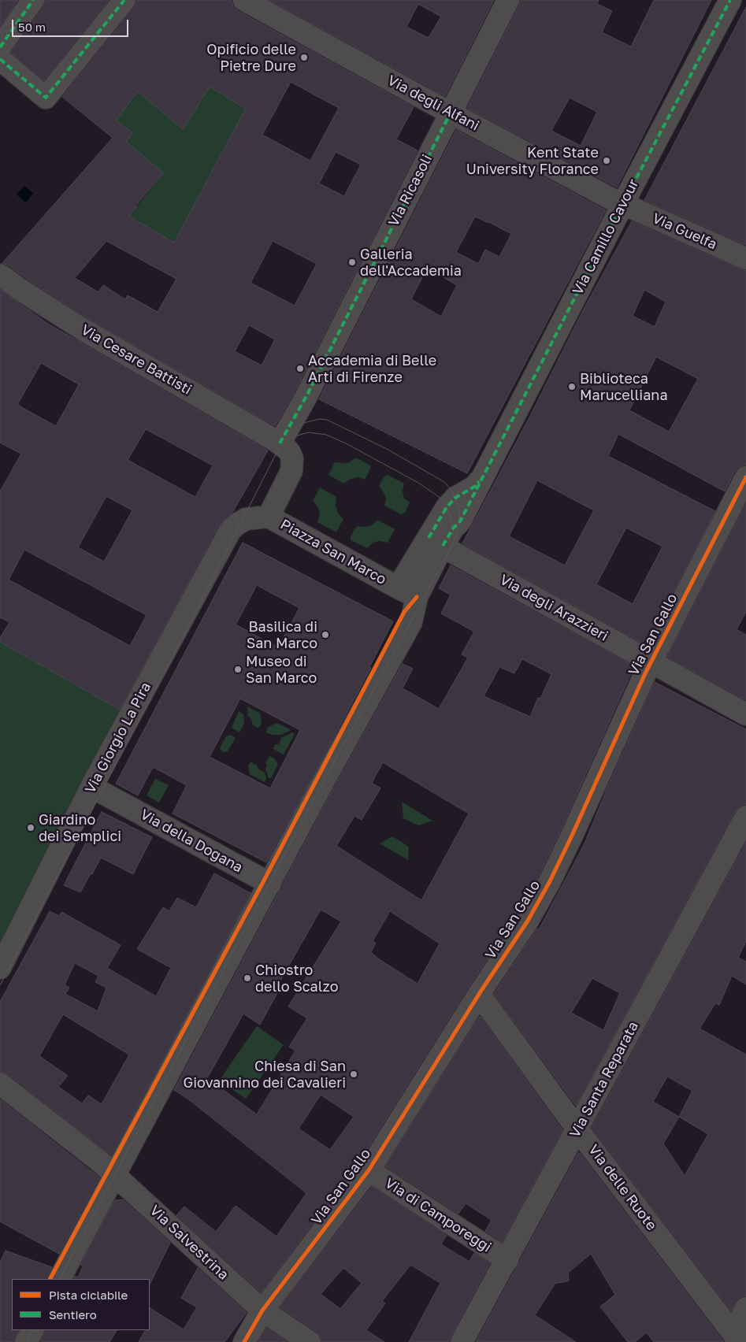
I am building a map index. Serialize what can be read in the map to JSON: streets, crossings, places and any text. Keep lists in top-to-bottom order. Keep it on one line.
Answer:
{"streets":{"street":["Via degli Alfani","Via Ricasoli","Via Guelfa","Via Camillo Cavour","Via Cesare Battisti","Piazza San Marco","Via degli Arazzieri","Via San Gallo","Via Giorgio La Pira","Via della Dogana","Via Santa Reparata","Via delle Ruote","Via di Camporeggi","Via Salvestrina"]},"crossings":[["Via degli Alfani","Via Ricasoli"],["Via degli Alfani","Via Guelfa"],["Via degli Alfani","Via Camillo Cavour"],["Via Ricasoli","Via Cesare Battisti"],["Via Ricasoli","Piazza San Marco"],["Via Guelfa","Via Camillo Cavour"],["Via Camillo Cavour","Via degli Arazzieri"],["Via Cesare Battisti","Piazza San Marco"],["Piazza San Marco","Via Giorgio La Pira"],["Via degli Arazzieri","Via San Gallo"],["Via San Gallo","Via delle Ruote"],["Via San Gallo","Via di Camporeggi"],["Via San Gallo","Via Salvestrina"],["Via Giorgio La Pira","Via della Dogana"],["Via Santa Reparata","Via delle Ruote"],["Via Santa Reparata","Via di Camporeggi"]],"places":["Opificio delle Pietre Dure","Kent State University Florance","Galleria dell'Accademia","Accademia di Belle Arti di Firenze","Biblioteca Marucelliana","Basilica di San Marco","Museo di San Marco","Giardino dei Semplici","Chiostro dello Scalzo","Chiesa di San Giovannino dei Cavalieri"],"legend":["Pista ciclabile","Sentiero"],"scale_bar":"50 m"}
